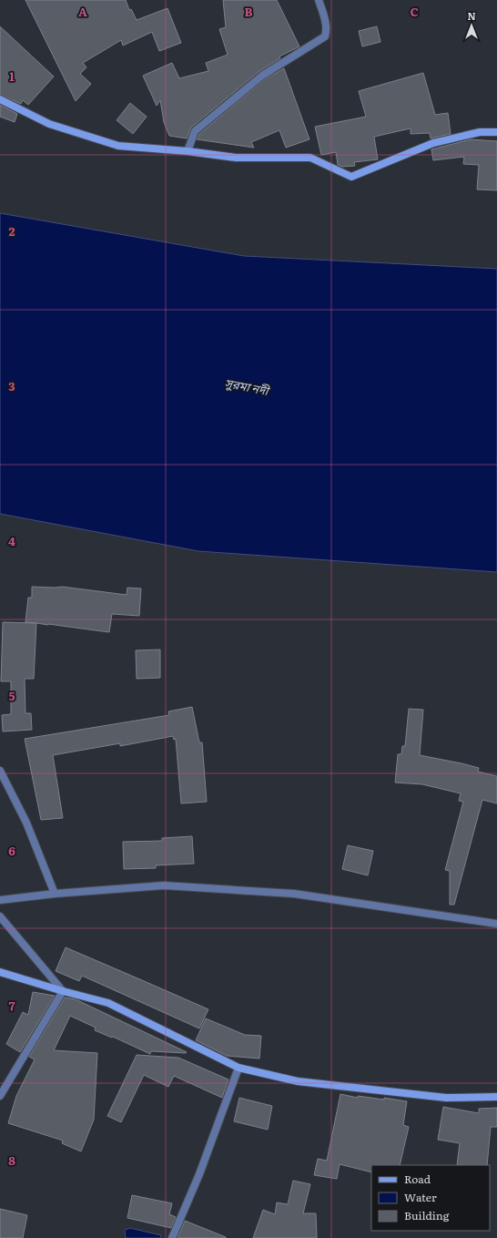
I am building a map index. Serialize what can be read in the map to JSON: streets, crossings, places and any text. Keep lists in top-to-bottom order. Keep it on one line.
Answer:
{"water":["সুরমা নদী"],"legend":["Road","Water","Building"],"north":"top","grid":{"columns":["A","B","C"],"rows":["1","2","3","4","5","6","7","8"]}}
